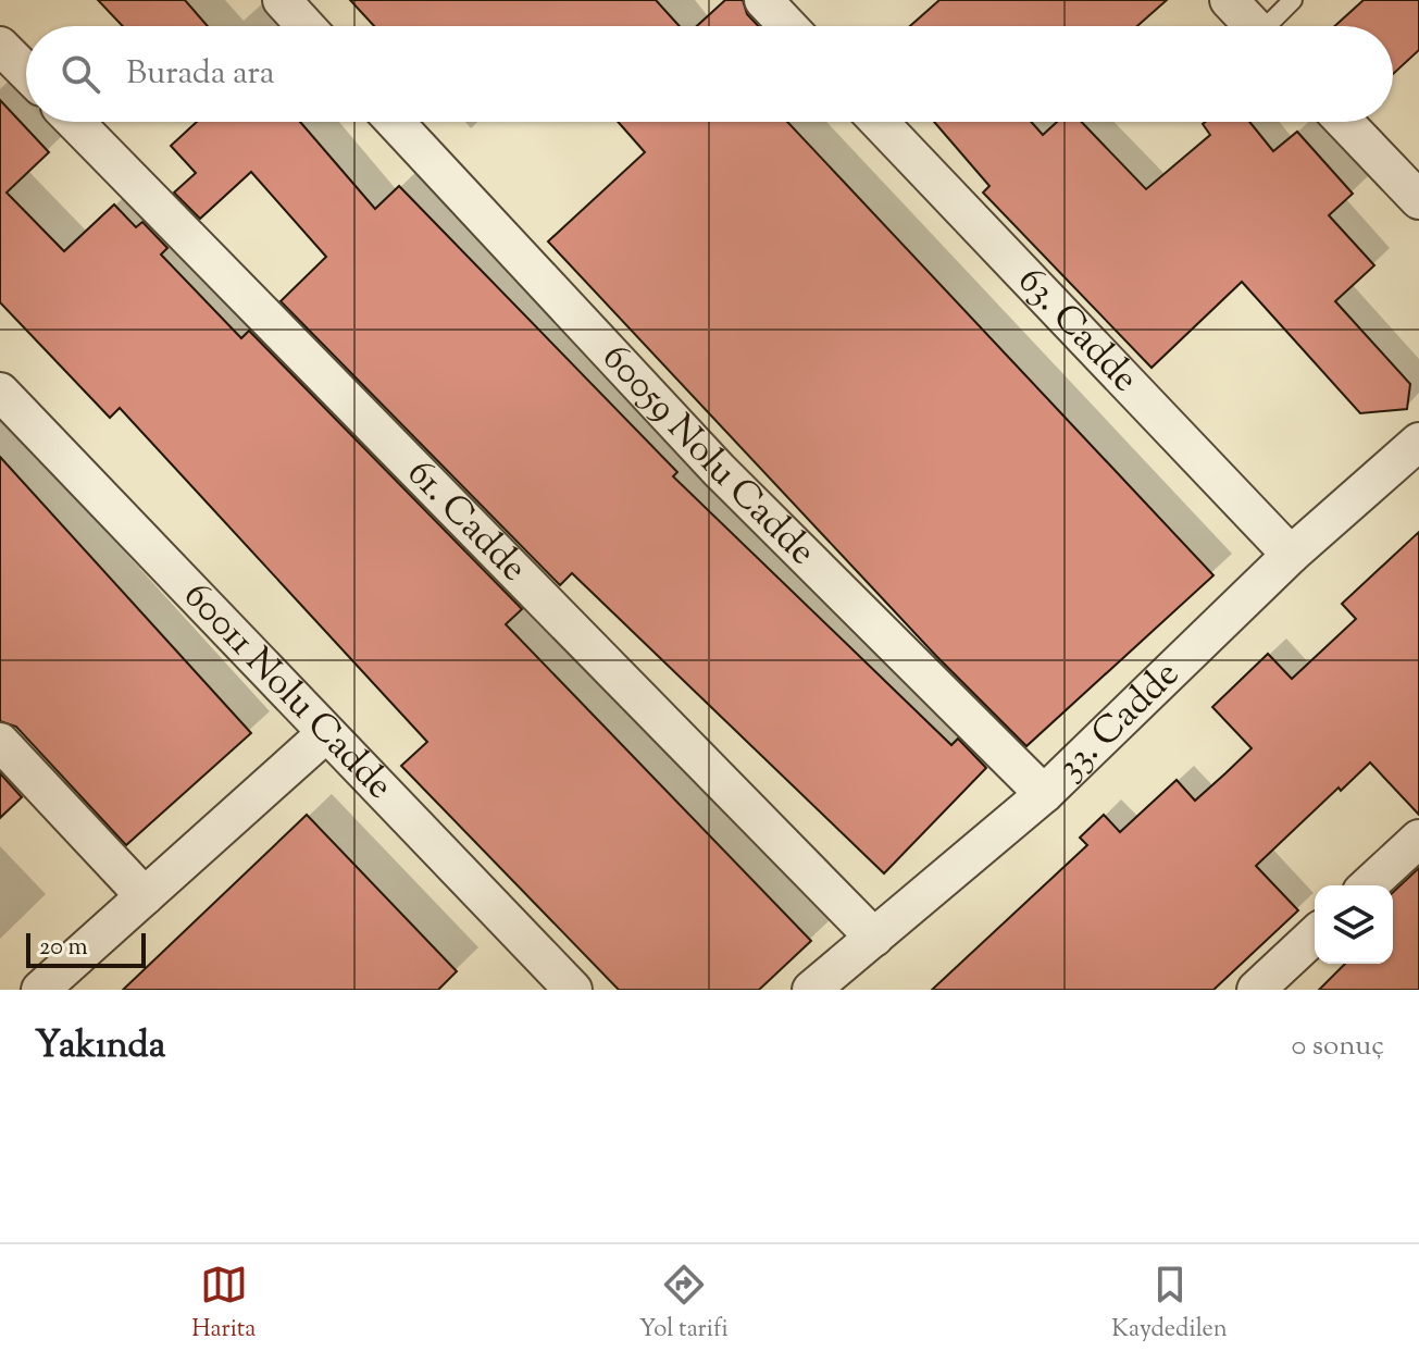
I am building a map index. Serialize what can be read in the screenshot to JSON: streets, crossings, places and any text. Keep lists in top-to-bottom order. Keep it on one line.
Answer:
{"streets":{"street":["63. Cadde","60059 Nolu Cadde","61. Cadde","60011 Nolu Cadde","33. Cadde"]},"crossings":[["63. Cadde","33. Cadde"],["60059 Nolu Cadde","33. Cadde"],["61. Cadde","33. Cadde"]],"scale_bar":"20 m","page":{"search":"Burada ara","scale":"20 m","heading":["Yakında","0 sonuç"],"nav":["Harita","Yol tarifi","Kaydedilen"]}}
